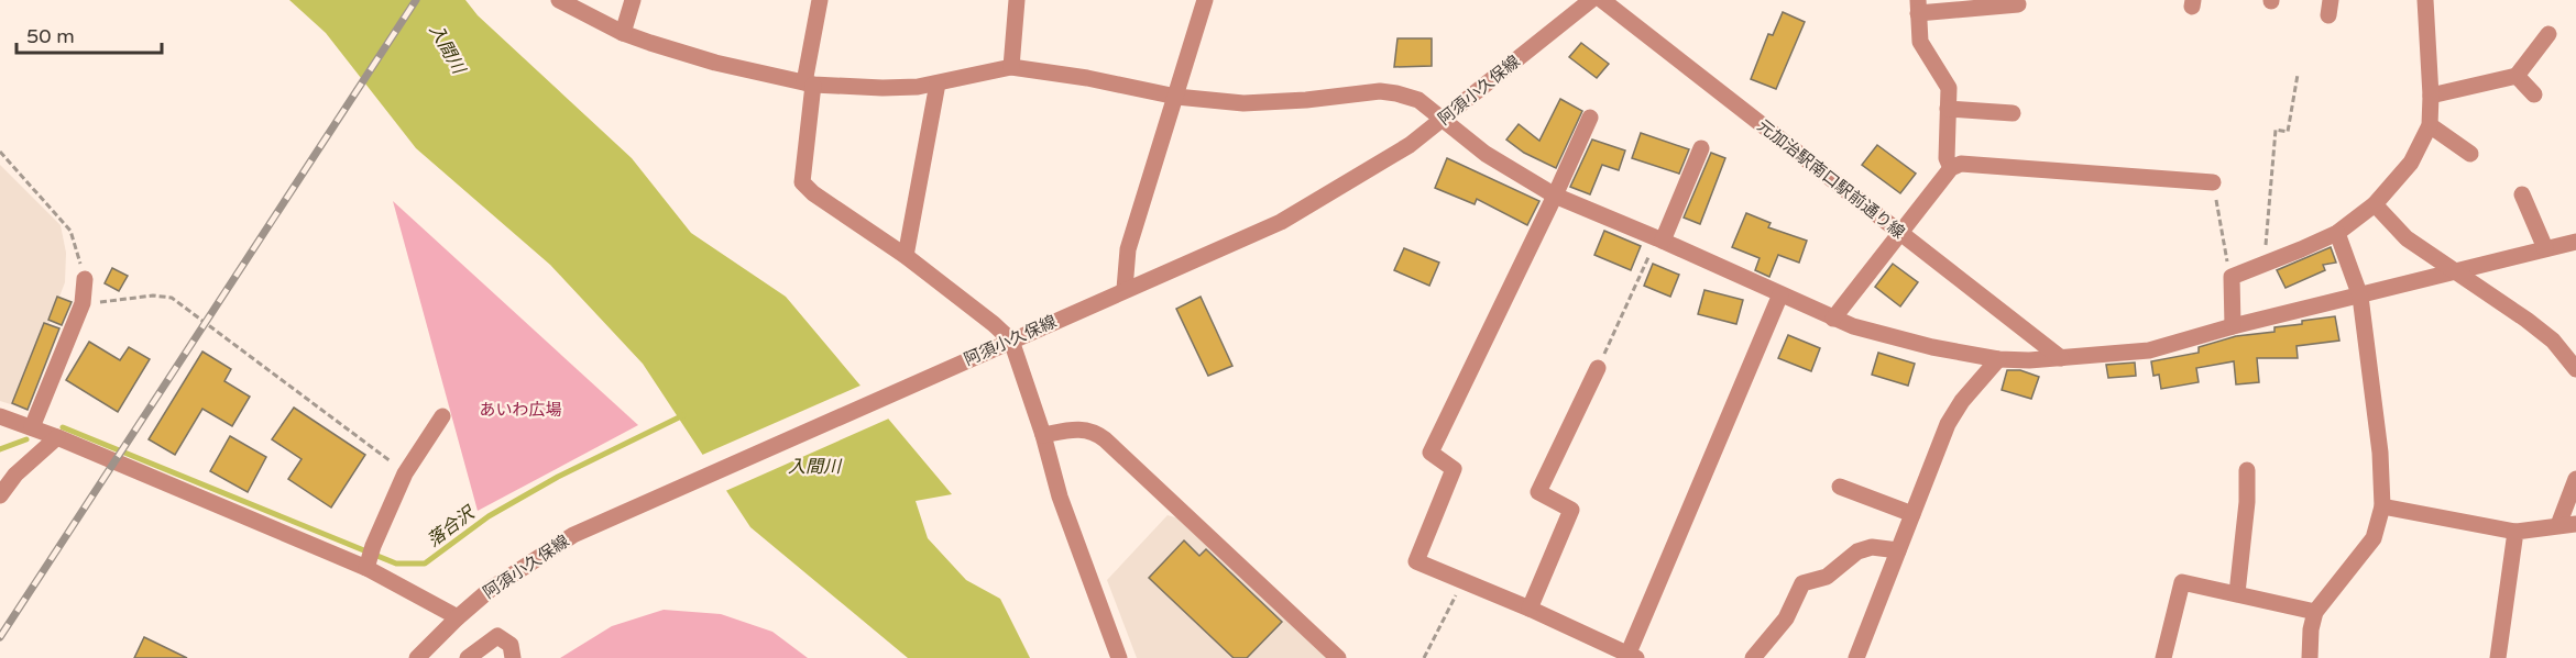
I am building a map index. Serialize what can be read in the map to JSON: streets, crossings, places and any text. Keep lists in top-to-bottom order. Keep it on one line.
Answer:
{"streets":{"street":["阿須小久保線","元加治駅南口駅前通り線"]},"water":["入間川","落合沢"],"parks":["あいわ広場"],"scale_bar":"50 m"}
